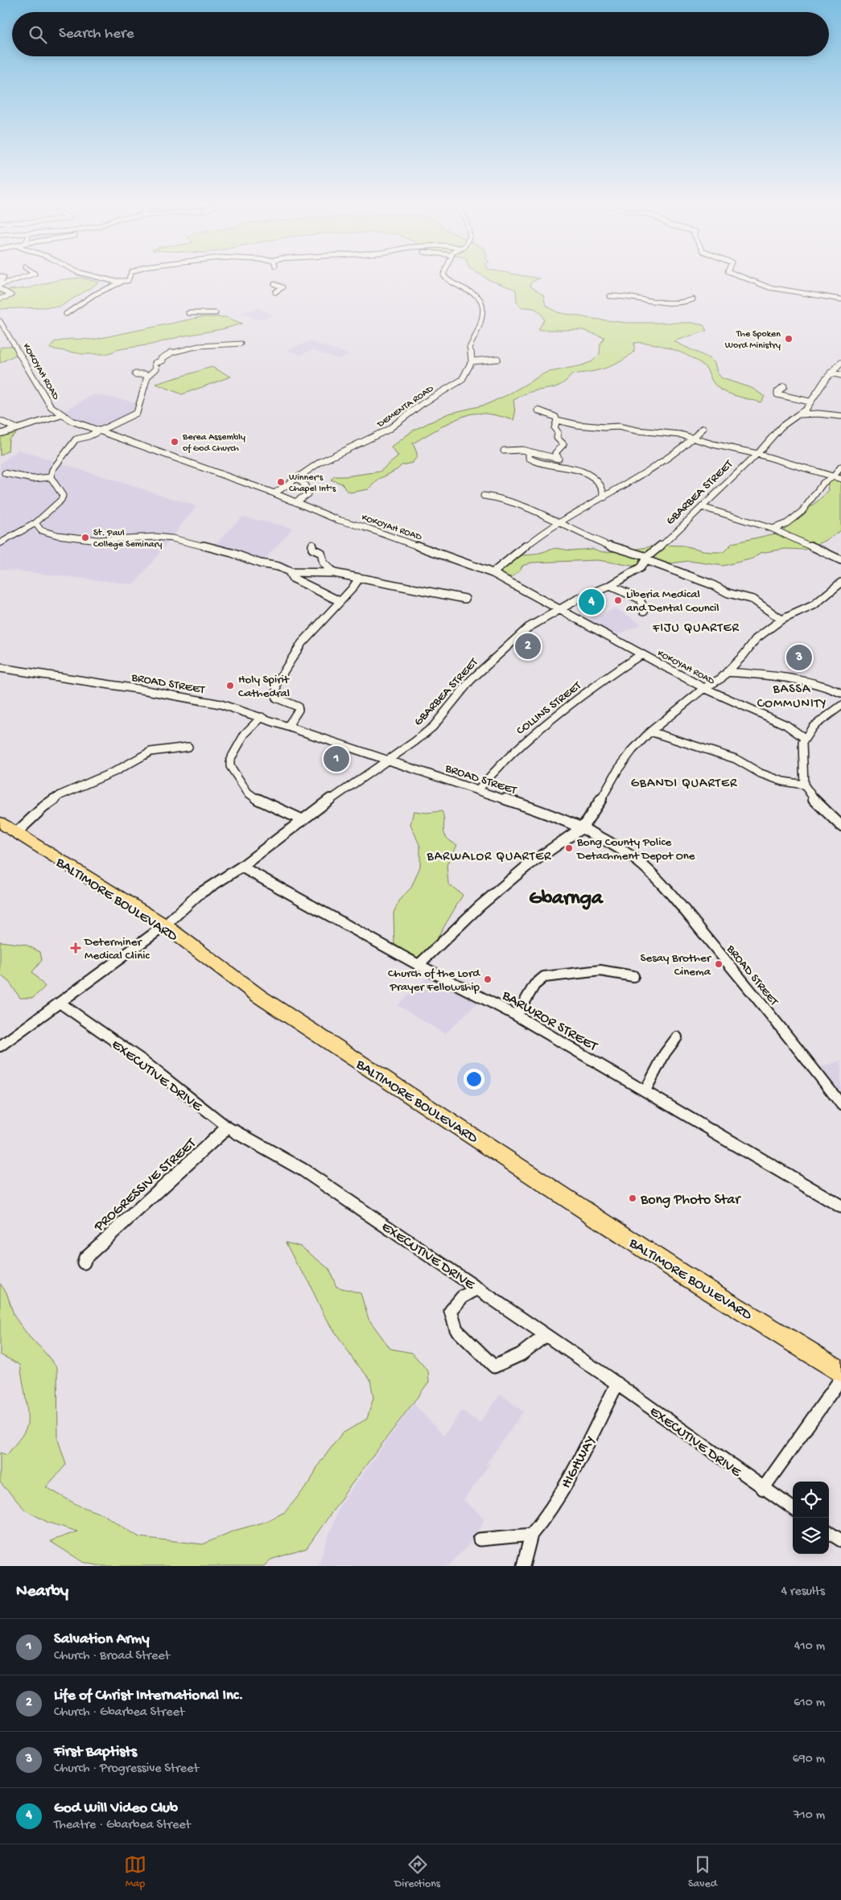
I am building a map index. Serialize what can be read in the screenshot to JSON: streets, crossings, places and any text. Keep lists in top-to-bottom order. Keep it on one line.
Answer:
{"streets":{"highway":["BALTIMORE BOULEVARD"],"street":["KOKOYAH ROAD","DEMENTA ROAD","GBARBEA STREET","BROAD STREET","COLLINS STREET","BARWROR STREET","EXECUTIVE DRIVE","PROGRESSIVE STREET","HIGHWAY"]},"crossings":[["KOKOYAH ROAD","DEMENTA ROAD"],["KOKOYAH ROAD","GBARBEA STREET"],["KOKOYAH ROAD","COLLINS STREET"],["GBARBEA STREET","BROAD STREET"],["GBARBEA STREET","BALTIMORE BOULEVARD"],["GBARBEA STREET","BARWROR STREET"],["GBARBEA STREET","EXECUTIVE DRIVE"],["BROAD STREET","COLLINS STREET"],["EXECUTIVE DRIVE","PROGRESSIVE STREET"],["EXECUTIVE DRIVE","HIGHWAY"]],"districts":["FIJU QUARTER","BASSA COMMUNITY","GBANDI QUARTER","BARWALOR QUARTER","Gbarnga"],"places":{"other":["The Spoken Word Ministry","Berea Assembly of God Church","Winner's Chapel Int's","St. Paul College Seminary","Liberia Medical and Dental Council","Holy Spirit Cathedral","Bong County Police Detachment Depot One","Sesay Brother Cinema","Church of the Lord Prayer Fellowship","Bong Photo Star"],"health":["Determiner Medical Clinic"]},"page":{"search":"Search here","pins":["4","2","3","1"],"heading":["Nearby","4 results"],"list":[{"mark":"1","name":"Salvation Army","note":"Church · Broad Street","value":"410 m"},{"mark":"2","name":"Life of Christ International Inc.","note":"Church · Gbarbea Street","value":"610 m"},{"mark":"3","name":"First Baptists","note":"Church · Progressive Street","value":"690 m"},{"mark":"4","name":"God Will Video Club","note":"Theatre · Gbarbea Street","value":"710 m"}],"nav":["Map","Directions","Saved"]}}
